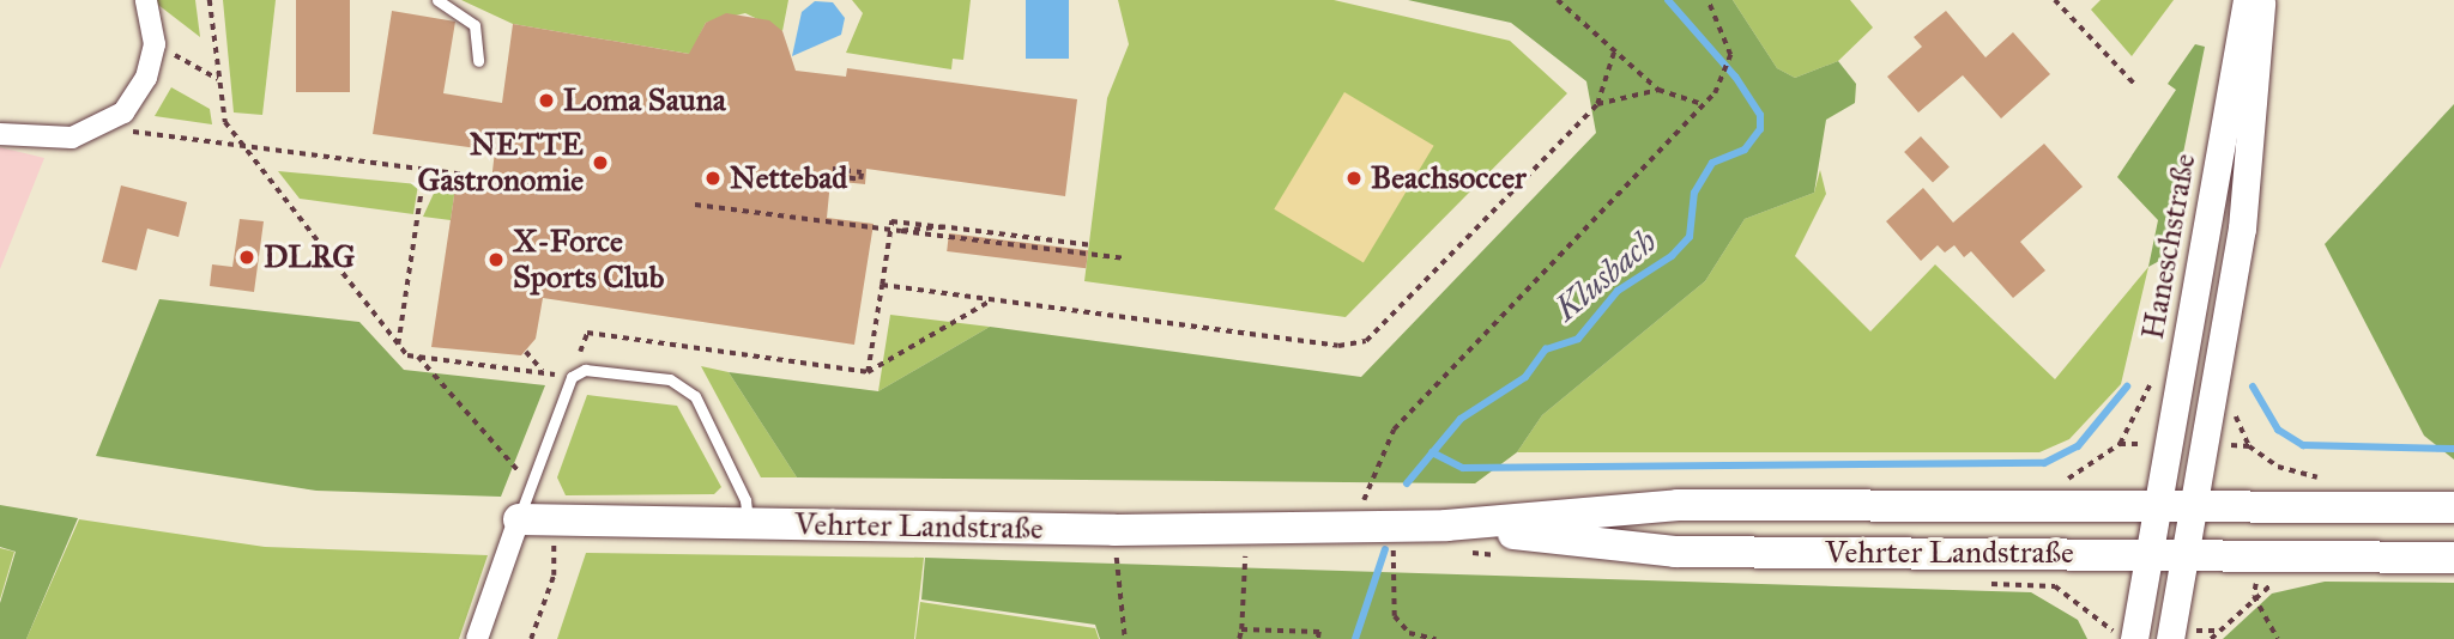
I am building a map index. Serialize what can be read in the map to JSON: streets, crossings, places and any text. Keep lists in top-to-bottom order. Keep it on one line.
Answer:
{"streets":{"main road":["Vehrter Landstraße"],"street":["Haneschstraße"]},"crossings":[["Haneschstraße","Vehrter Landstraße"]],"water":["Klusbach"],"places":["Loma Sauna","NETTE Gastronomie","Nettebad","Beachsoccer","DLRG","X-Force Sports Club"]}
